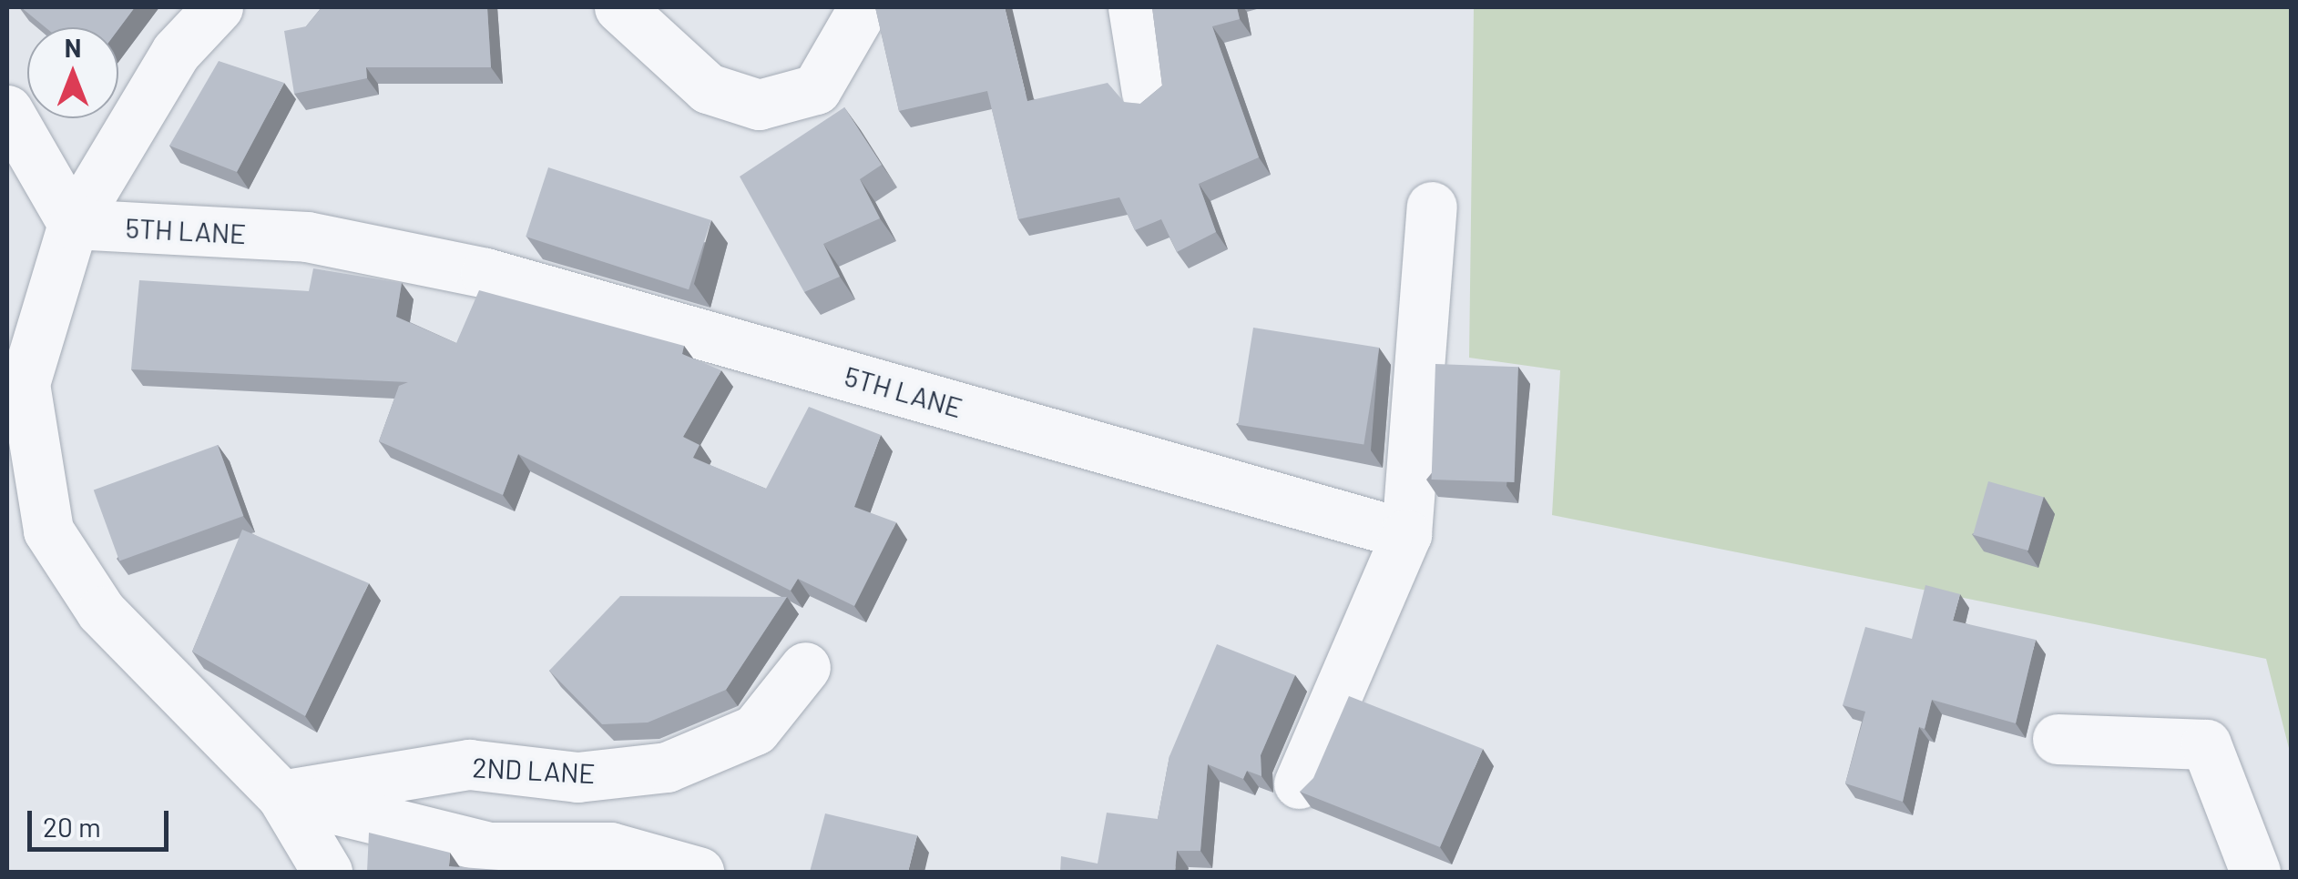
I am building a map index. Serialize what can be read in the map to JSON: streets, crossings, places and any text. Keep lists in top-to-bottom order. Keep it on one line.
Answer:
{"streets":{"street":["5TH LANE","2ND LANE"]},"scale_bar":"20 m","north":"top"}
